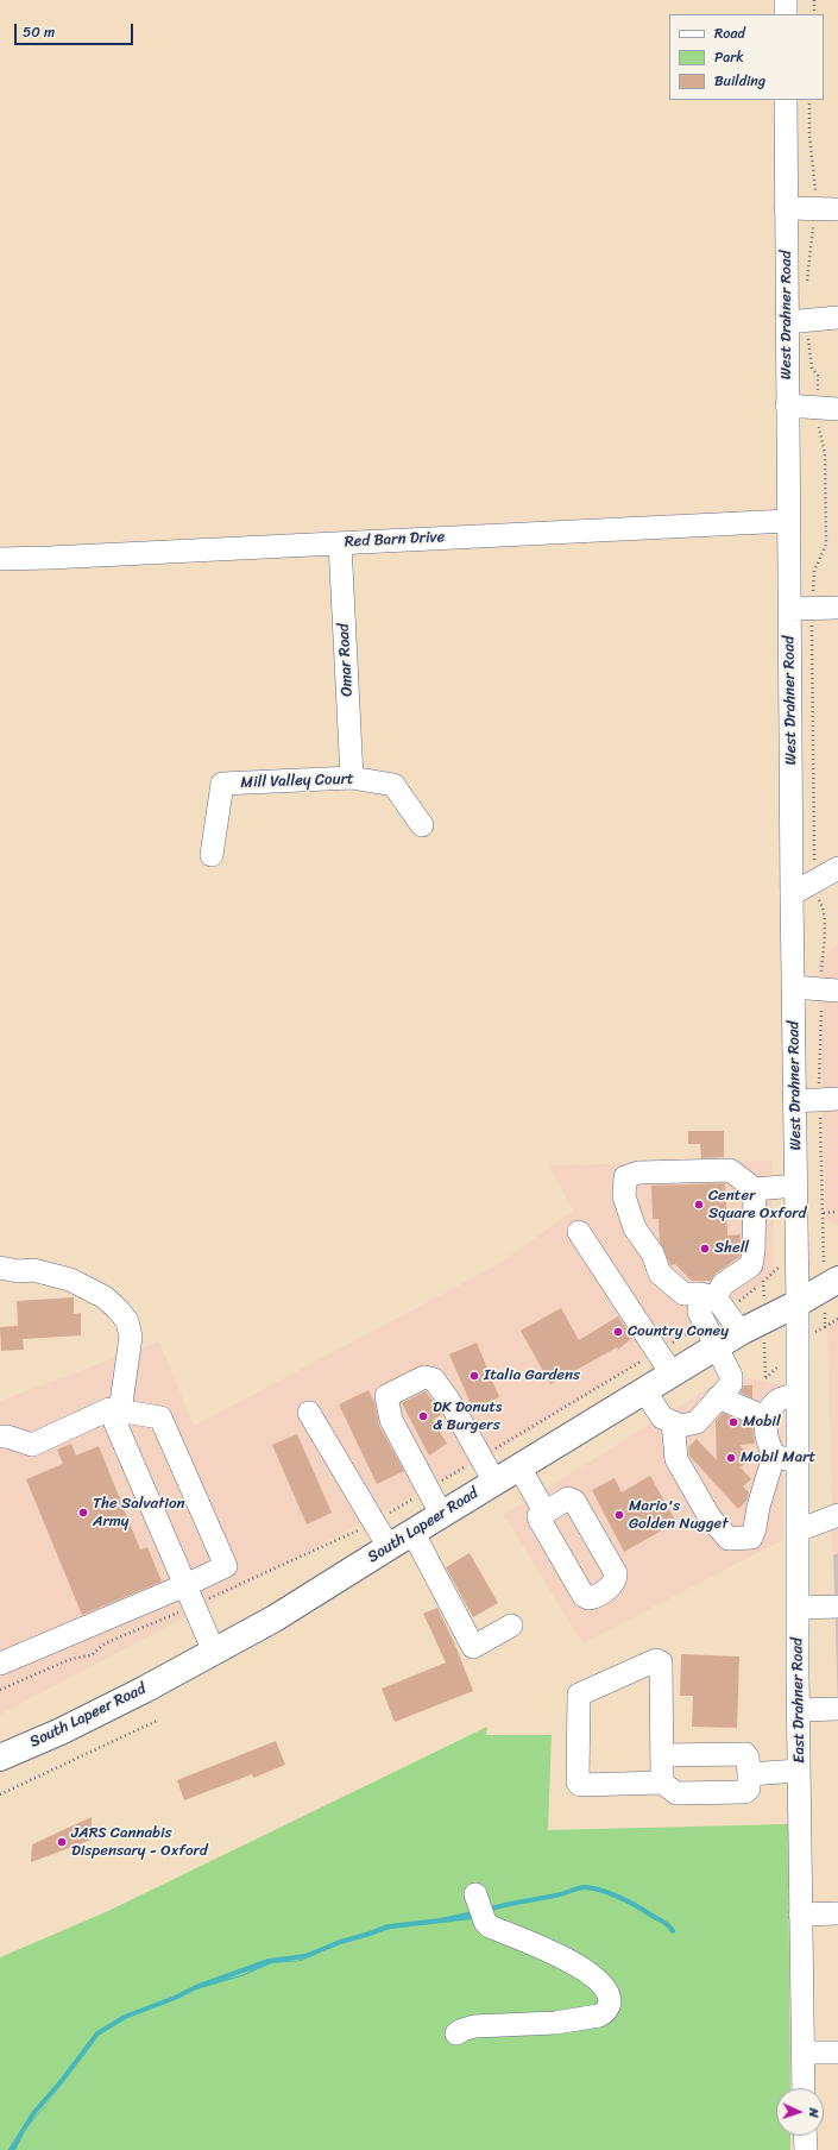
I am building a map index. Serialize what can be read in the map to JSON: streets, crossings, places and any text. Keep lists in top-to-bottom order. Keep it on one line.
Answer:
{"streets":{"main road":["South Lapeer Road"],"street":["West Drahner Road","Red Barn Drive","Omar Road","Mill Valley Court","East Drahner Road"]},"crossings":[["West Drahner Road","Red Barn Drive"],["West Drahner Road","South Lapeer Road"],["West Drahner Road","East Drahner Road"],["Red Barn Drive","Omar Road"],["Omar Road","Mill Valley Court"],["South Lapeer Road","East Drahner Road"]],"places":["Center Square Oxford","Shell","Country Coney","Italia Gardens","DK Donuts & Burgers","Mobil","Mobil Mart","The Salvation Army","Mario's Golden Nugget","JARS Cannabis Dispensary - Oxford"],"legend":["Road","Park","Building"],"scale_bar":"50 m","north":"right"}
